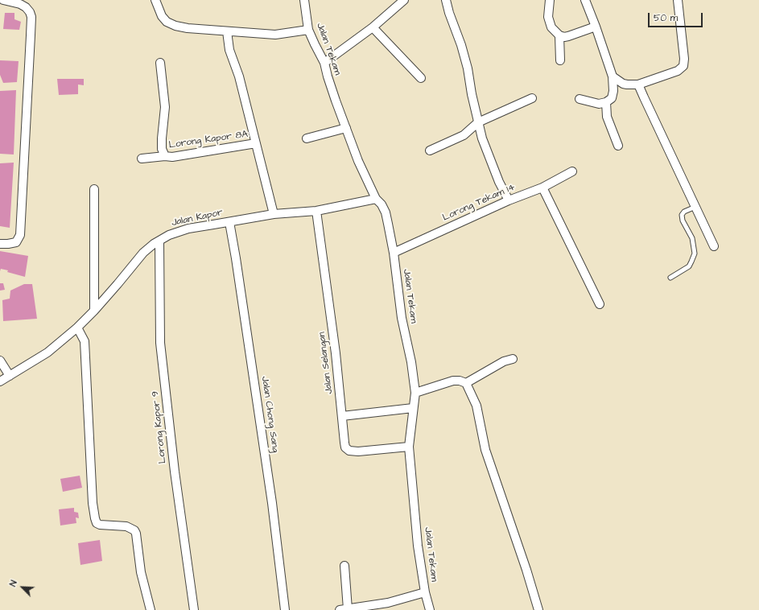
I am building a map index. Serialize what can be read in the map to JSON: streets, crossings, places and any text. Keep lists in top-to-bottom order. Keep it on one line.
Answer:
{"streets":{"street":["Jalan Tekam","Lorong Kapor 8A","Lorong Tekam 14","Jalan Kapor","Jalan Selangan","Jalan Chong Sang","Lorong Kapor 9"]},"crossings":[["Jalan Tekam","Lorong Tekam 14"],["Jalan Tekam","Jalan Kapor"],["Jalan Tekam","Jalan Selangan"],["Jalan Kapor","Jalan Selangan"],["Jalan Kapor","Jalan Chong Sang"],["Jalan Kapor","Lorong Kapor 9"]],"scale_bar":"50 m","north":"top left"}
